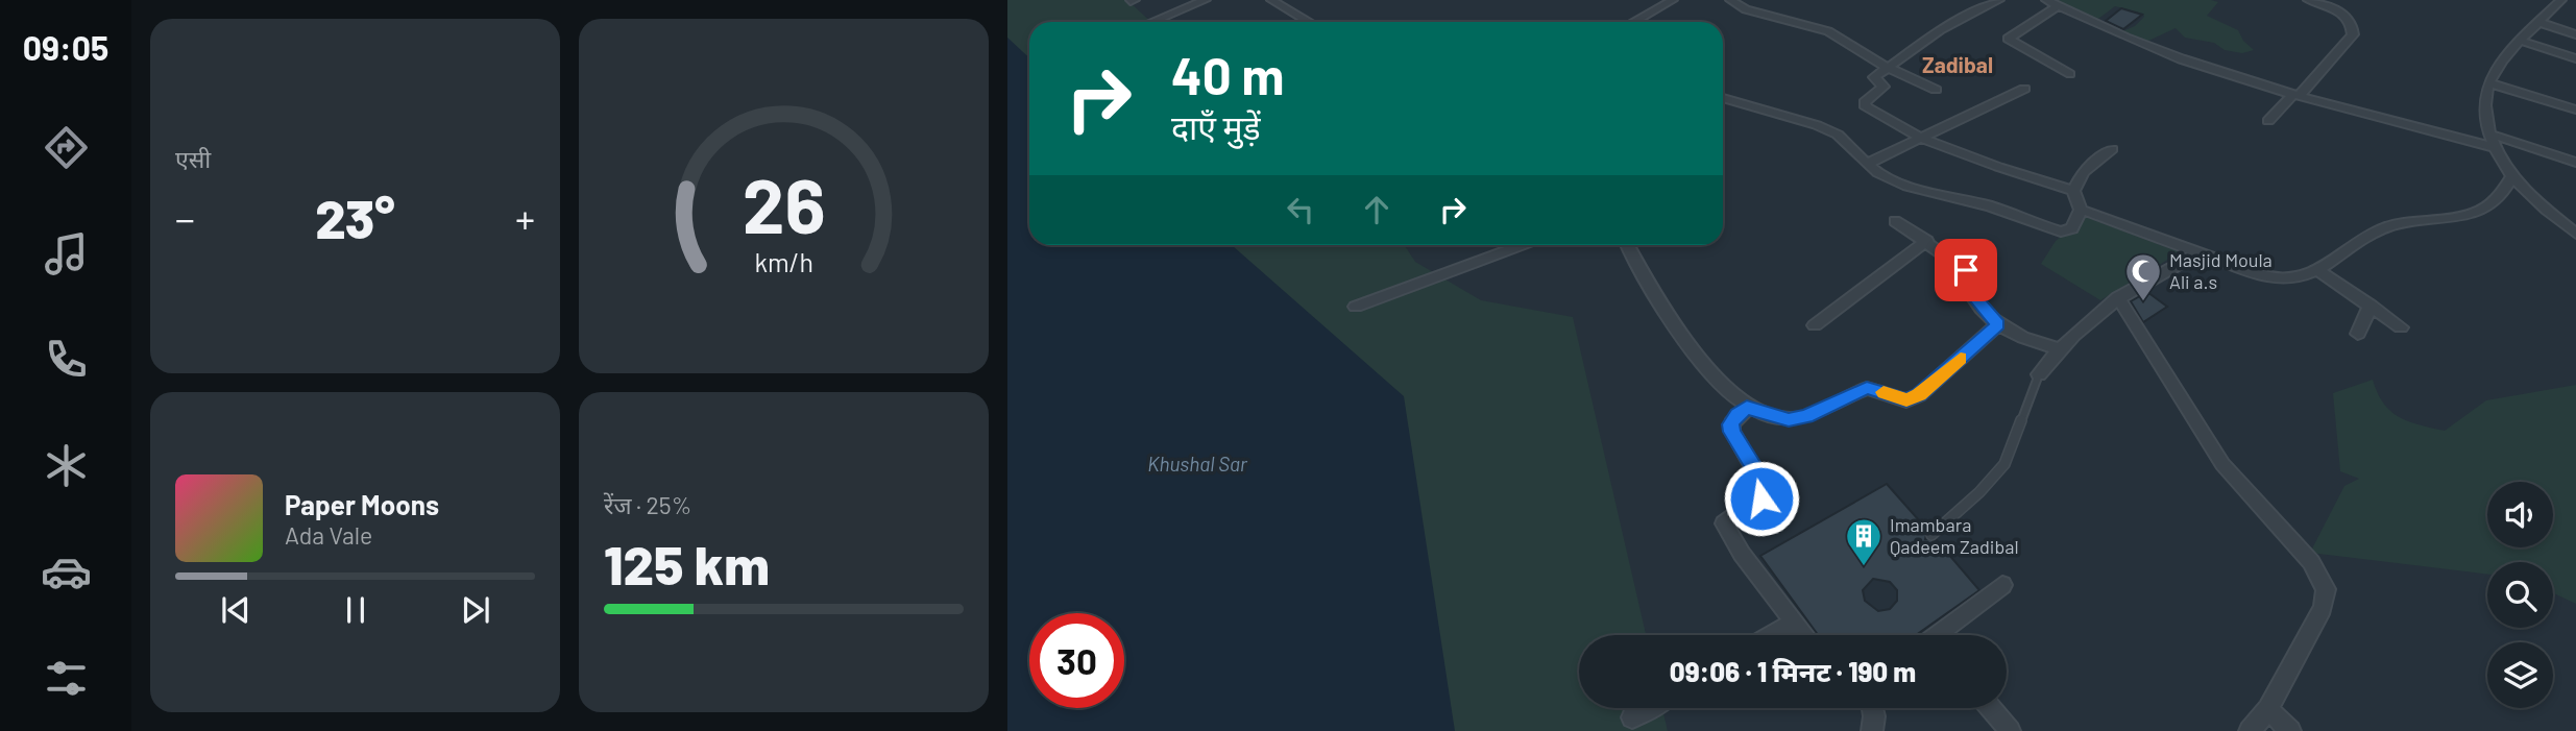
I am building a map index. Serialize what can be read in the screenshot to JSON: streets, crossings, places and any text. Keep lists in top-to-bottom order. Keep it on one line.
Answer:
{"districts":["Zadibal"],"water":["Khushal Sar"],"places":{"mosque":["Masjid Moula Ali a.s"],"building":["Imambara Qadeem Zadibal"]},"page":{"tabs":"09:05","tile":["एसी",["रेंज · 25%","125 km"]],"turn":["40 m","दाएँ मुड़ें"],"heat":["−","23°","+"],"song":["Paper Moons","Ada Vale"],"limit":"30","trip":"09:06 · 1 मिनट · 190 m","gauge":["26","km/h"]}}
